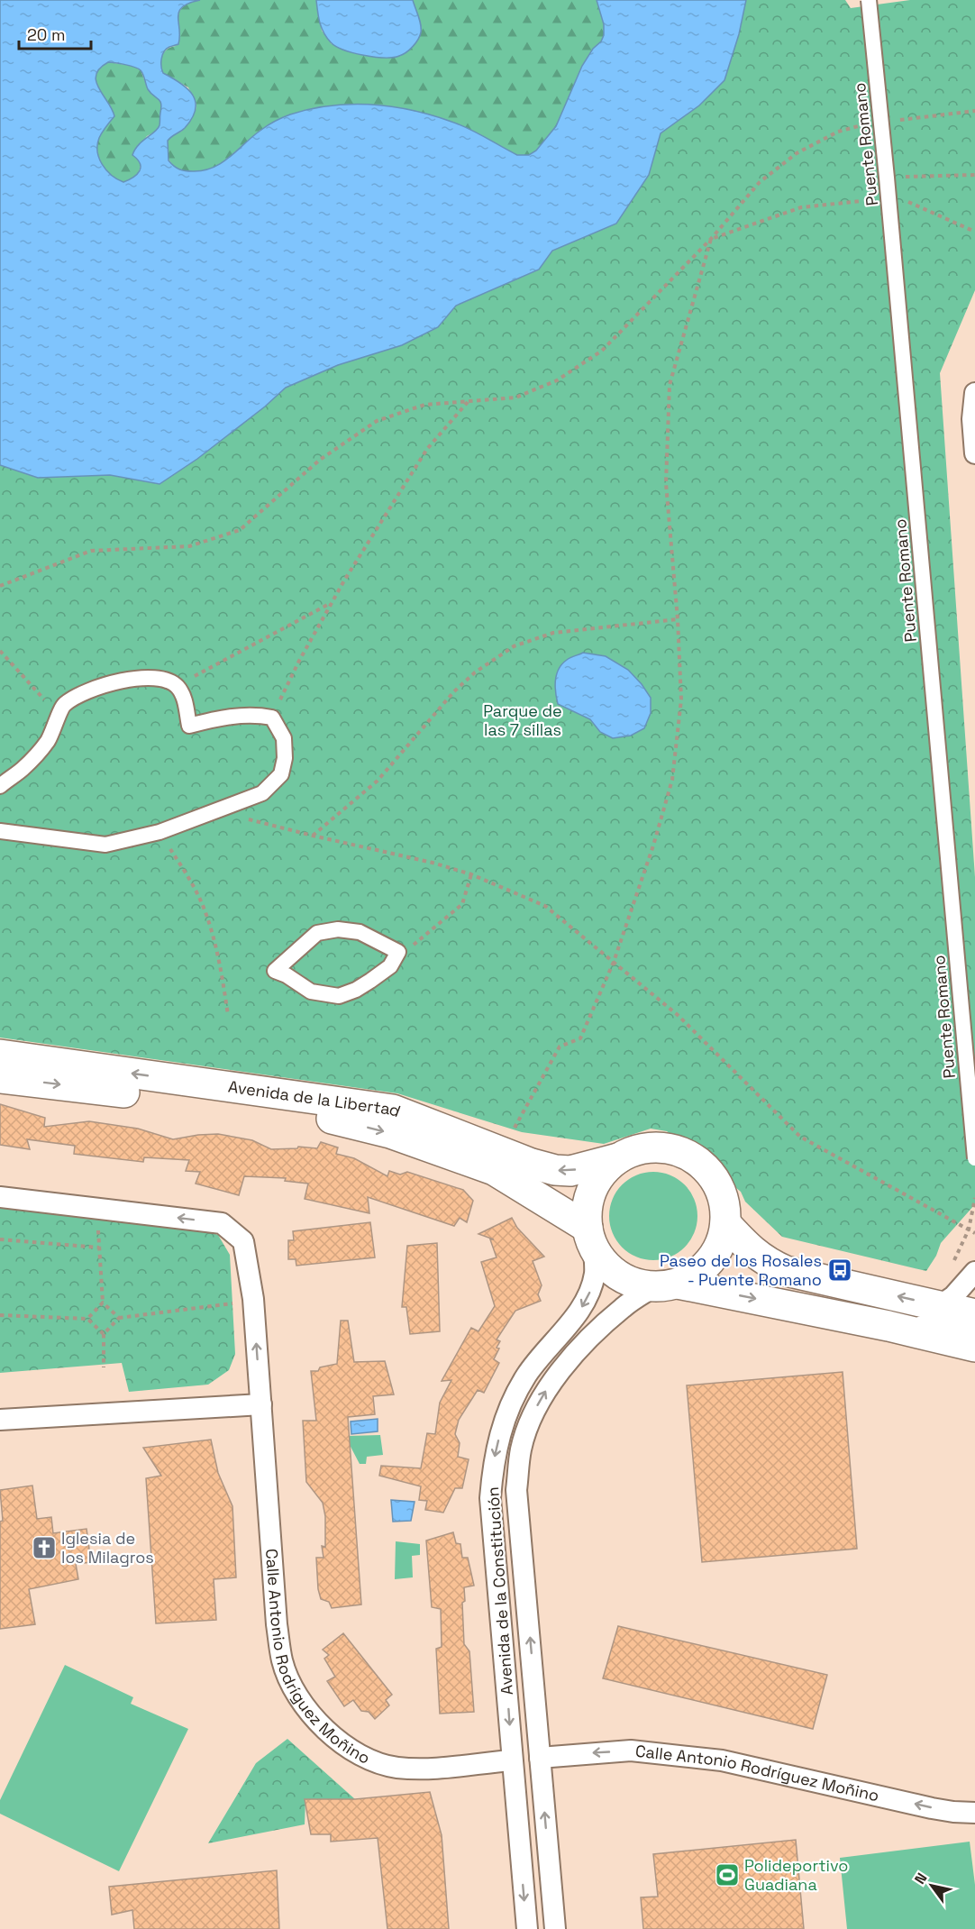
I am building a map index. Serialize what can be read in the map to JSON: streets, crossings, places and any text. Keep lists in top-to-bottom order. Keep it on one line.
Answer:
{"streets":{"main road":["Avenida de la Libertad"],"street":["Puente Romano","Avenida de la Constitución","Calle Antonio Rodríguez Moñino"]},"crossings":[["Avenida de la Libertad","Avenida de la Constitución"],["Avenida de la Constitución","Calle Antonio Rodríguez Moñino"]],"one_way":["Calle Antonio Rodríguez Moñino"],"parks":["Parque de las 7 sillas"],"places":{"bus stop":["Paseo de los Rosales - Puente Romano"],"church":["Iglesia de los Milagros"],"sports":["Polideportivo Guadiana"]},"scale_bar":"20 m","north":"top left"}
